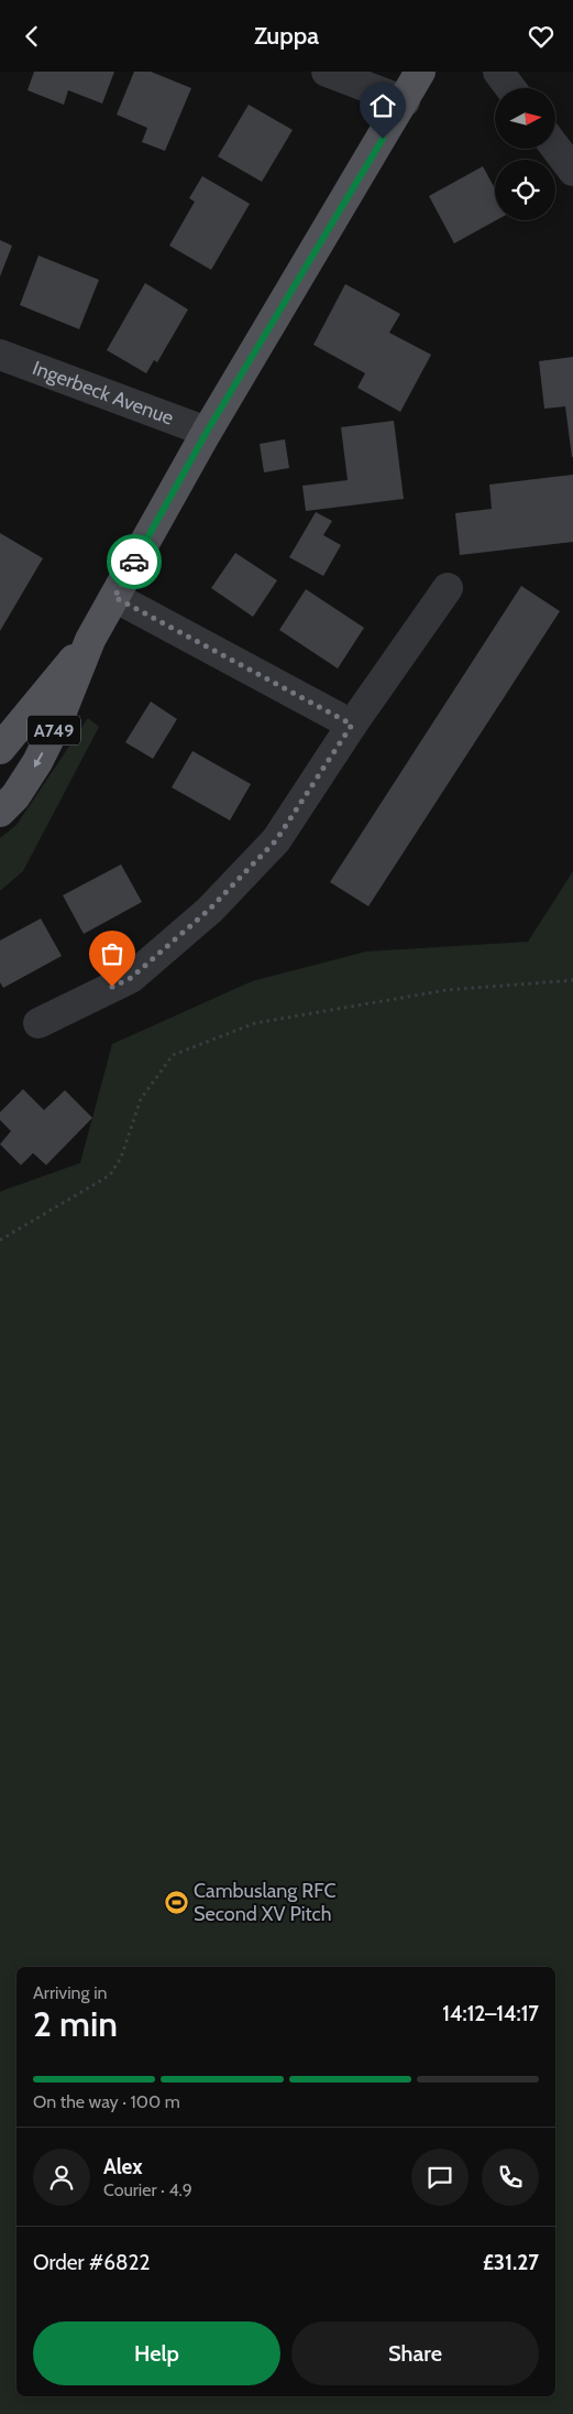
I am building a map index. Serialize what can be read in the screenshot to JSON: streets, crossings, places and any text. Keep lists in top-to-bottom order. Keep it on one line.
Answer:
{"streets":{"main road":["A749"],"street":["Ingerbeck Avenue"]},"crossings":[["Ingerbeck Avenue","A749"]],"places":{"sports":["Cambuslang RFC Second XV Pitch"]},"north":"right","page":{"header":"Zuppa","heading":["2 min","Arriving in","14:12–14:17"],"panel":["Alex","Courier · 4.9","Order #6822","£31.27"],"bar":"On the way · 100 m","buttons":["Help","Share"]}}
